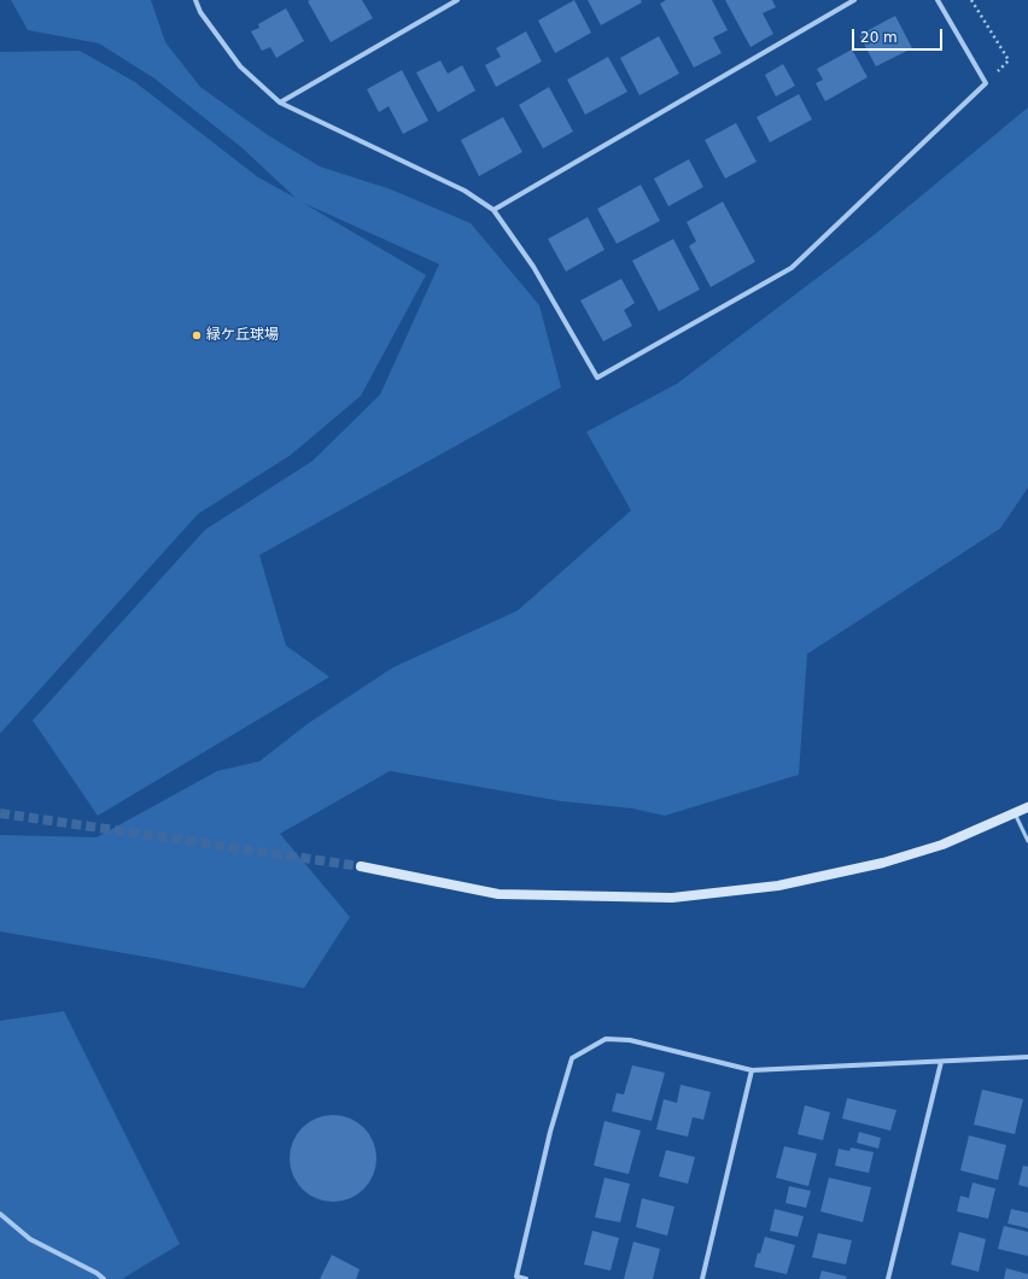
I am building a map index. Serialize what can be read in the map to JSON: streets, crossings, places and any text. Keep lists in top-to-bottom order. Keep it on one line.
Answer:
{"places":["緑ケ丘球場"],"scale_bar":"20 m"}
